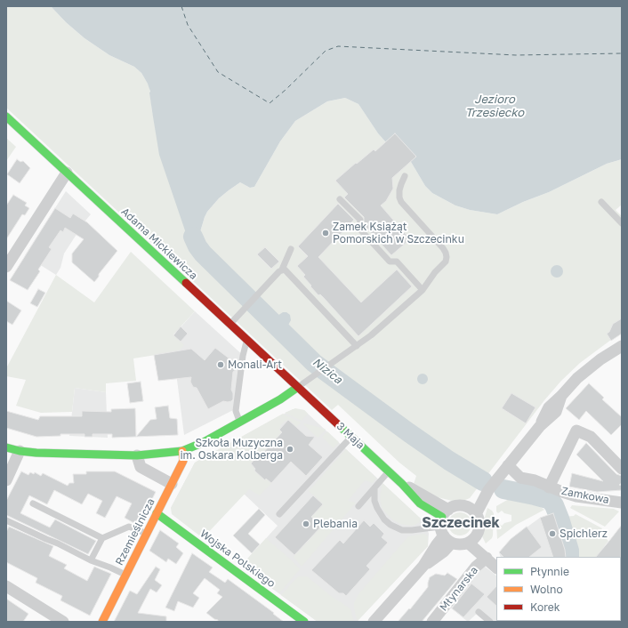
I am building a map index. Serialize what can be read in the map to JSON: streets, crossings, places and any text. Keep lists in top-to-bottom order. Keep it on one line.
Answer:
{"streets":{"street":["Adama Mickiewicza","3 Maja","Zamkowa","Rzemieślnicza","Wojska Polskiego","Młynarska"]},"crossings":[["Adama Mickiewicza","3 Maja"],["Rzemieślnicza","Wojska Polskiego"]],"districts":["Szczecinek"],"water":["Jezioro Trzesiecko","Nizica"],"places":["Zamek Książąt Pomorskich w Szczecinku","Monali-Art","Szkoła Muzyczna im. Oskara Kolberga","Plebania","Spichlerz"],"legend":["Płynnie","Wolno","Korek"]}
